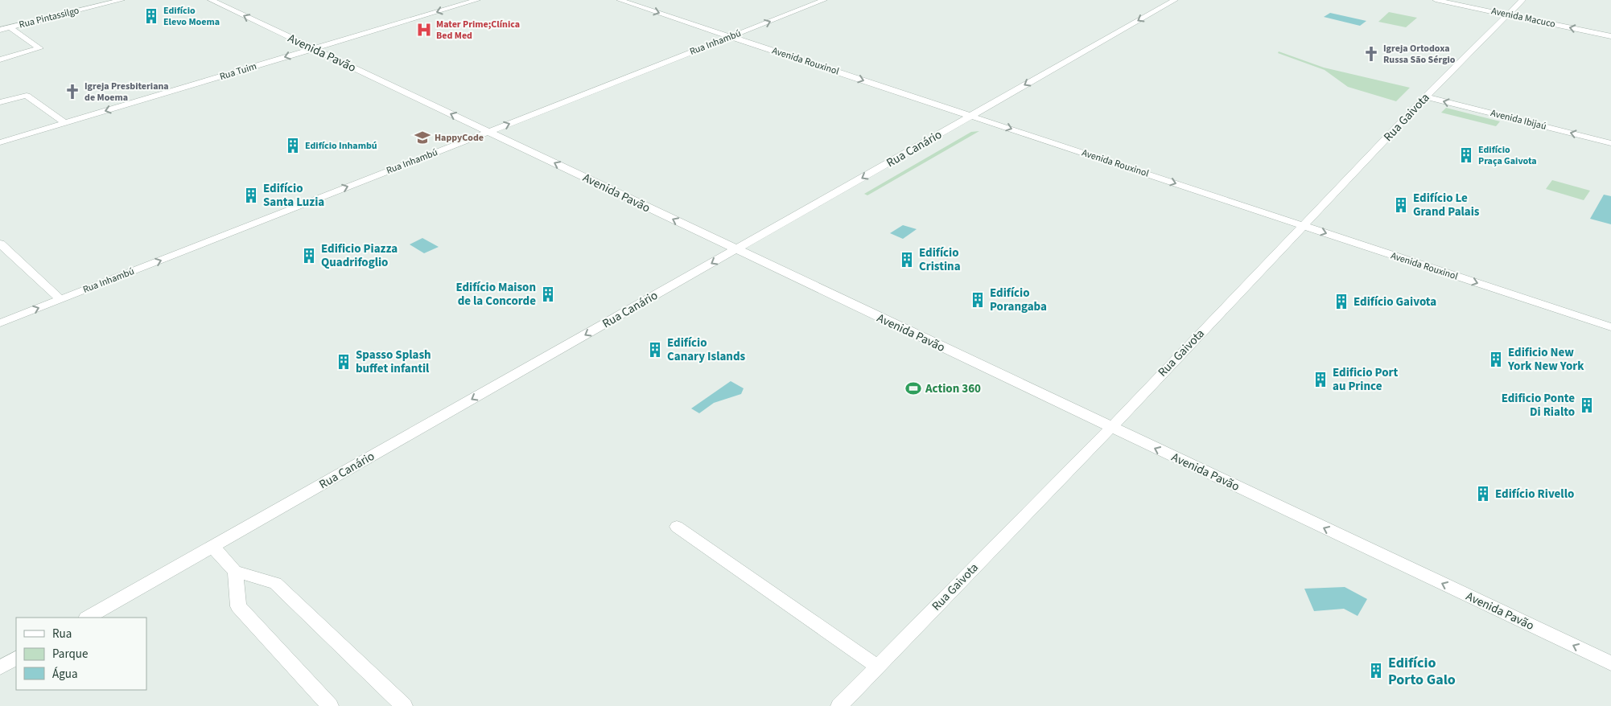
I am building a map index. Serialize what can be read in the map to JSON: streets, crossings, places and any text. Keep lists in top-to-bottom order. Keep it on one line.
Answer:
{"streets":{"street":["Rua Pintassilgo","Avenida Macuco","Rua Inhambú","Avenida Pavão","Avenida Rouxinol","Rua Tuim","Rua Gaivota","Avenida Ibijaú","Rua Canário"]},"crossings":[["Avenida Macuco","Rua Gaivota"],["Rua Inhambú","Avenida Pavão"],["Rua Inhambú","Avenida Rouxinol"],["Avenida Pavão","Rua Tuim"],["Avenida Pavão","Rua Gaivota"],["Avenida Pavão","Rua Canário"],["Avenida Rouxinol","Rua Gaivota"],["Avenida Rouxinol","Rua Canário"],["Rua Gaivota","Avenida Ibijaú"]],"one_way":["Avenida Macuco","Rua Inhambú","Avenida Pavão","Avenida Rouxinol","Rua Tuim","Avenida Ibijaú","Rua Canário"],"places":{"building":["Edifício Elevo Moema","Edifício Inhambú","Edifício Praça Gaivota","Edifício Santa Luzia","Edifício Le Grand Palais","Edificio Piazza Quadrifoglio","Edifício Cristina","Edifício Maison de la Concorde","Edifício Porangaba","Edifício Gaivota","Edifício Canary Islands","Edificio New York New York","Spasso Splash buffet infantil","Edificio Port au Prince","Edificio Ponte Di Rialto","Edifício Rivello","Edifício Porto Galo"],"hospital":["Mater Prime;Clínica Bed Med"],"church":["Igreja Ortodoxa Russa São Sérgio","Igreja Presbiteriana de Moema"],"school or university":["HappyCode"],"sports":["Action 360"]},"legend":["Rua","Parque","Água"]}
